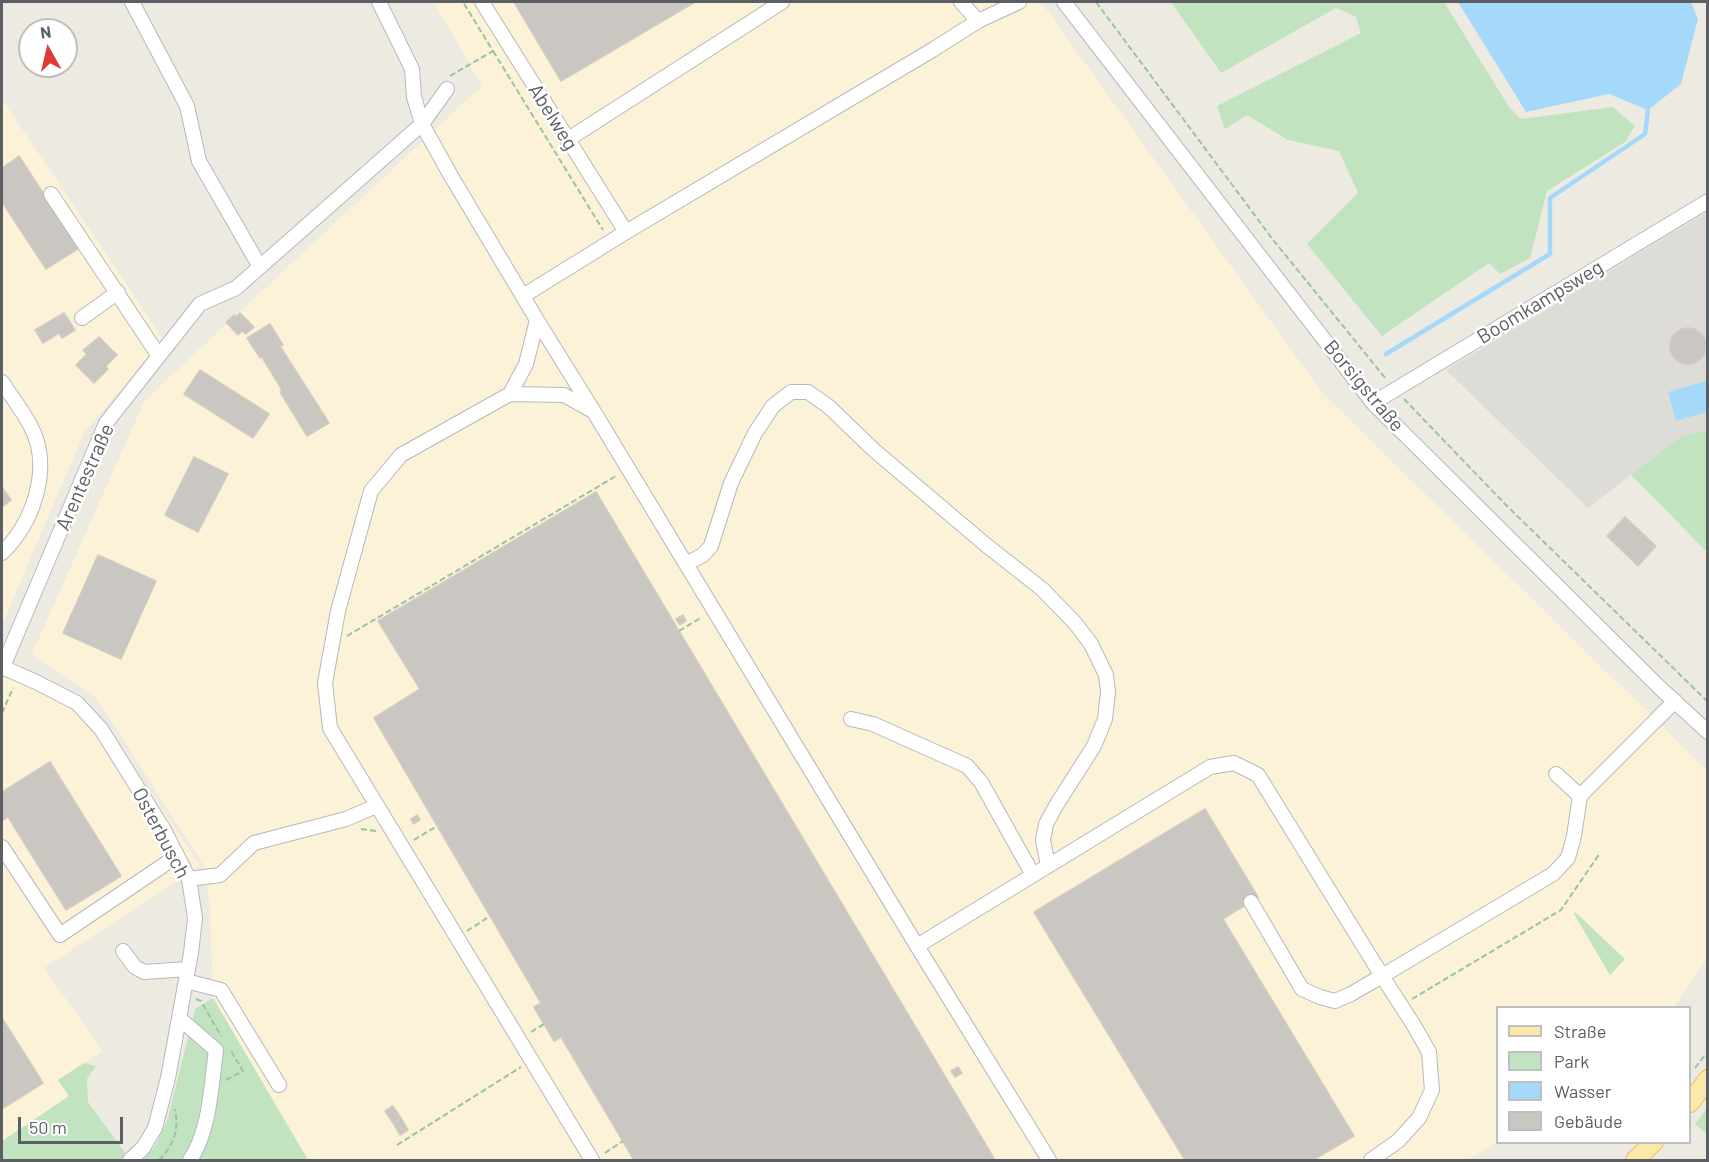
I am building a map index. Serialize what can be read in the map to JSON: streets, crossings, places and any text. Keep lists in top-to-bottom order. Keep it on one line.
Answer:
{"streets":{"street":["Abelweg","Boomkampsweg","Borsigstraße","Arentestraße","Osterbusch"]},"crossings":[["Boomkampsweg","Borsigstraße"],["Arentestraße","Osterbusch"]],"legend":["Straße","Park","Wasser","Gebäude"],"scale_bar":"50 m","north":"top"}
